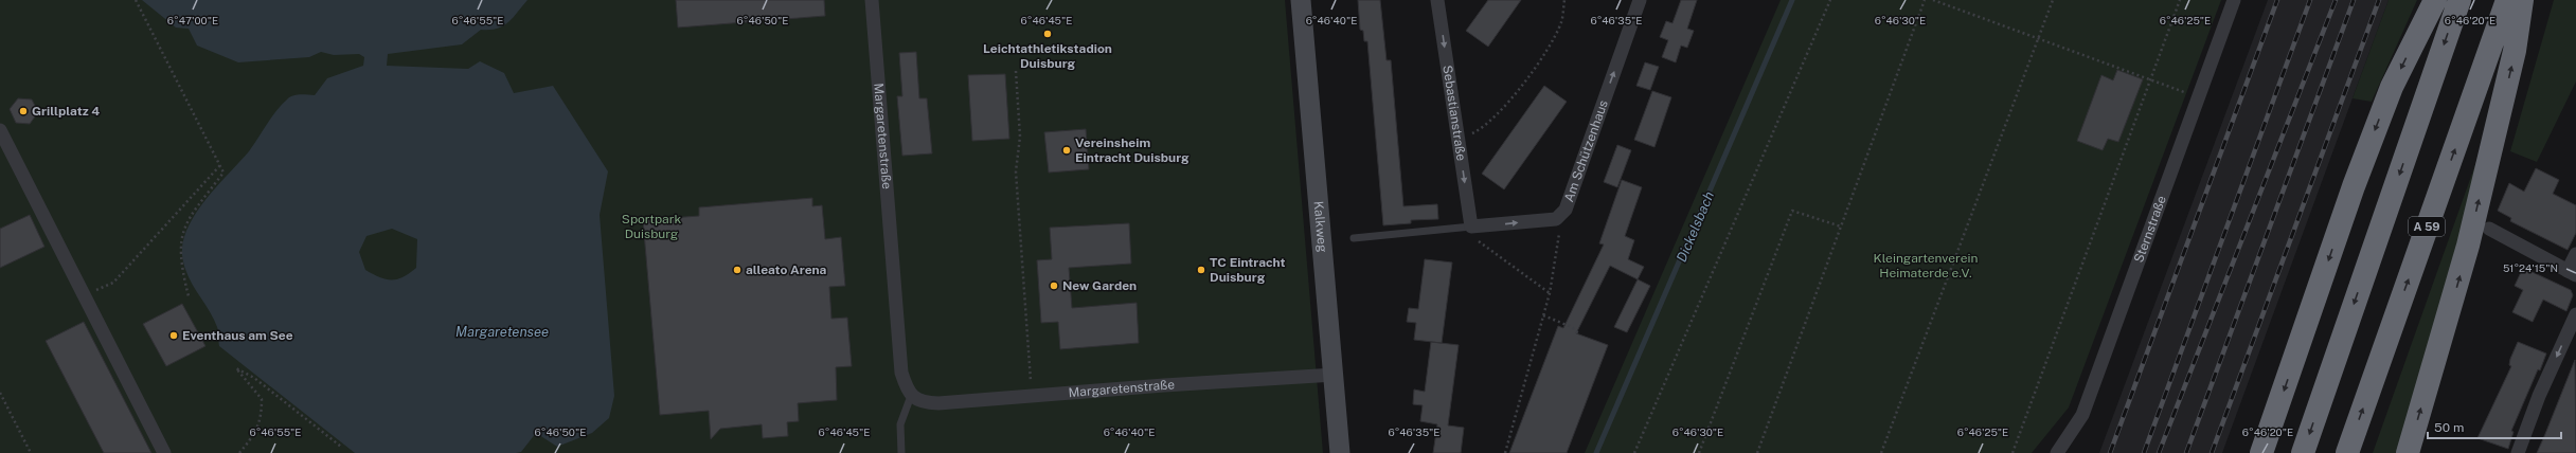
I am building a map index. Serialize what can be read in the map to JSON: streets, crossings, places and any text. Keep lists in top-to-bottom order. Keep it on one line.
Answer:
{"streets":{"highway":["A 59"],"street":["Sebastianstraße","Margaretenstraße","Am Schützenhaus","Kalkweg","Sternstraße"]},"crossings":[["Margaretenstraße","Kalkweg"]],"one_way":["Sebastianstraße","Am Schützenhaus"],"water":["Dickelsbach","Margaretensee"],"parks":["Sportpark Duisburg","Kleingartenverein Heimaterde e.V."],"places":["Leichtathletikstadion Duisburg","Grillplatz 4","Vereinsheim Eintracht Duisburg","alleato Arena","TC Eintracht Duisburg","New Garden","Eventhaus am See"],"scale_bar":"50 m","coordinates":["6°47'00\"E","6°46'55\"E","6°46'50\"E","6°46'45\"E","6°46'40\"E","6°46'25\"E","6°46'20\"E","6°46'35\"E","6°46'30\"E","51°24'15\"N"]}
